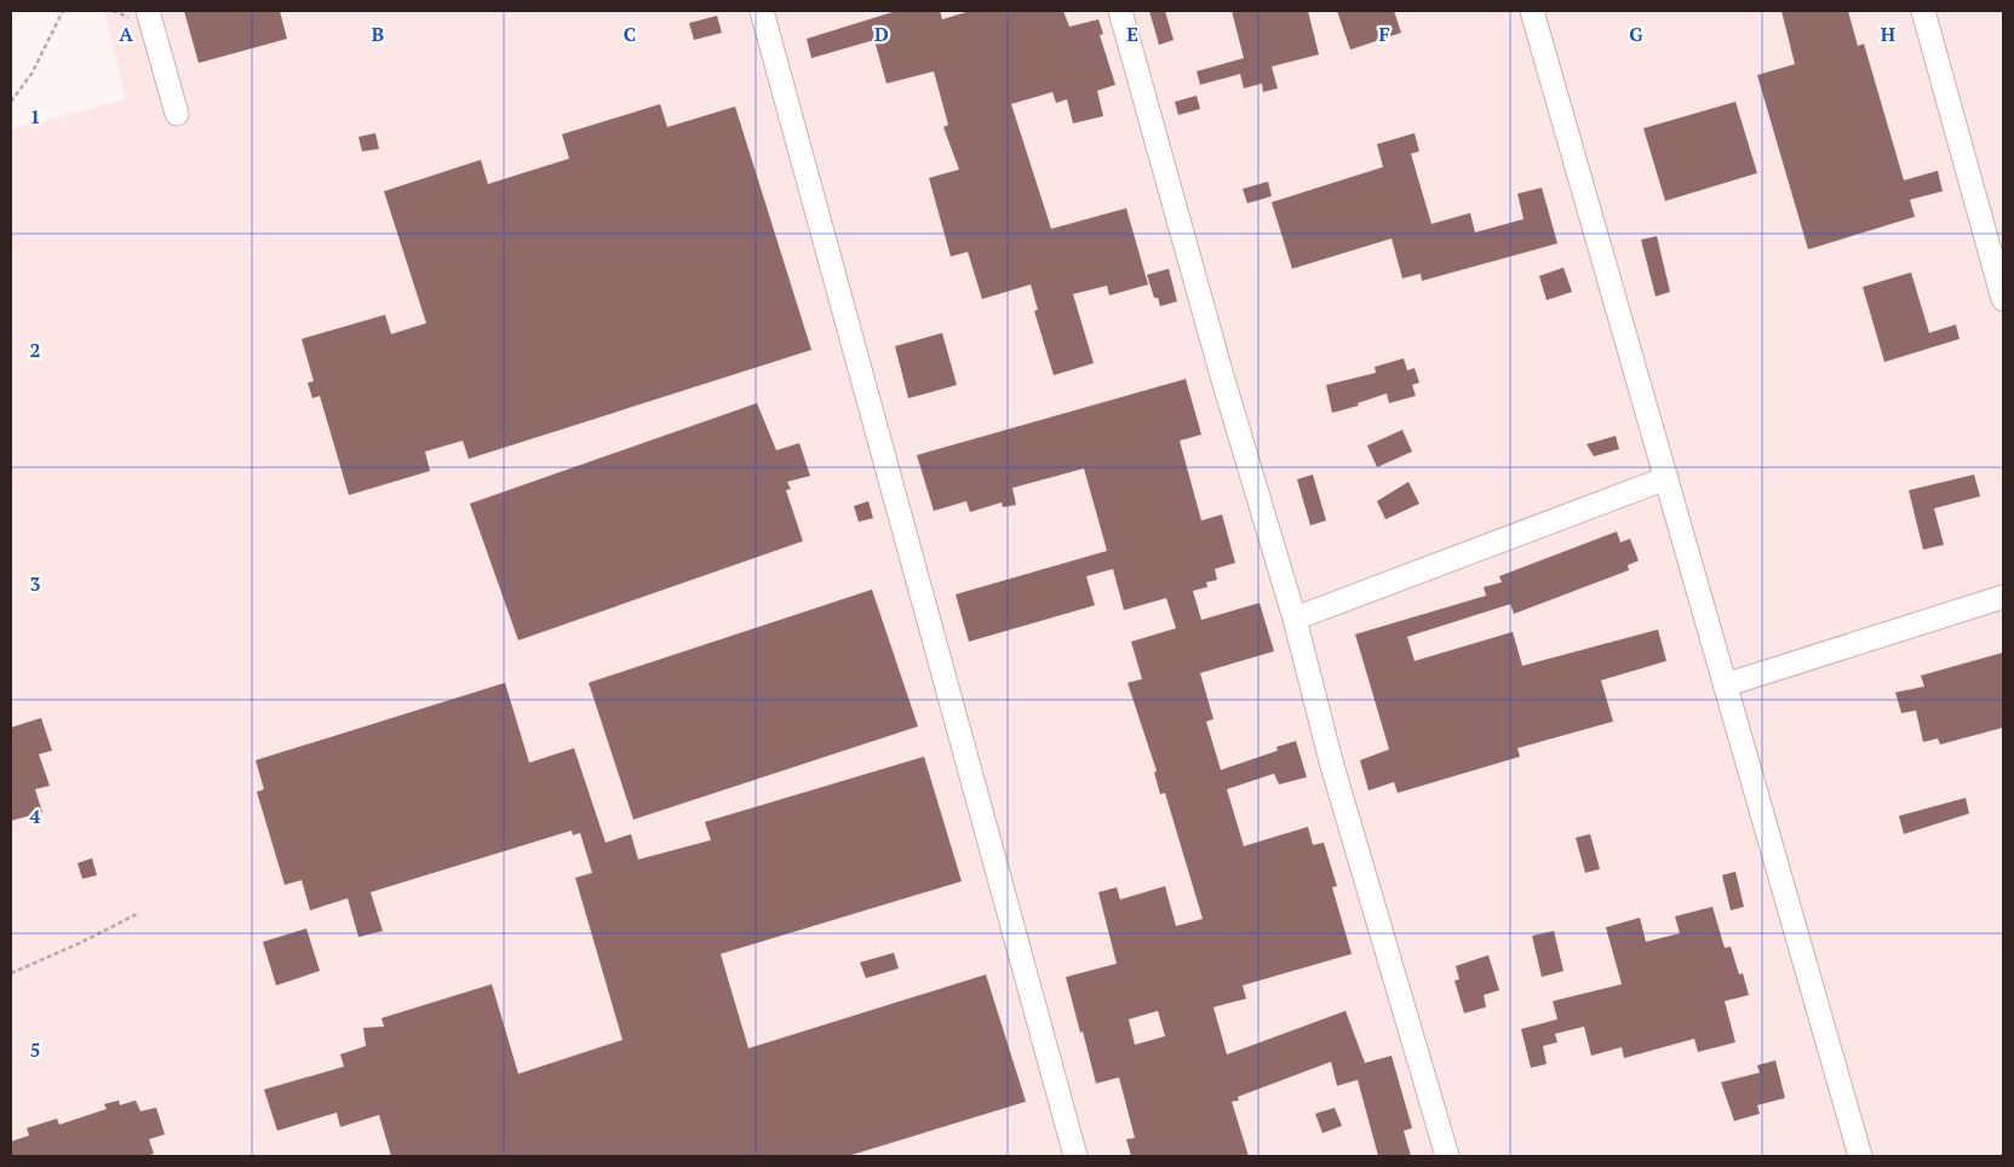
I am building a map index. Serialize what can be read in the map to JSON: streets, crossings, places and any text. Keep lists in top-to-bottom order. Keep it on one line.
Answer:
{"grid":{"columns":["A","B","C","D","E","F","G","H"],"rows":["1","2","3","4","5"]}}
